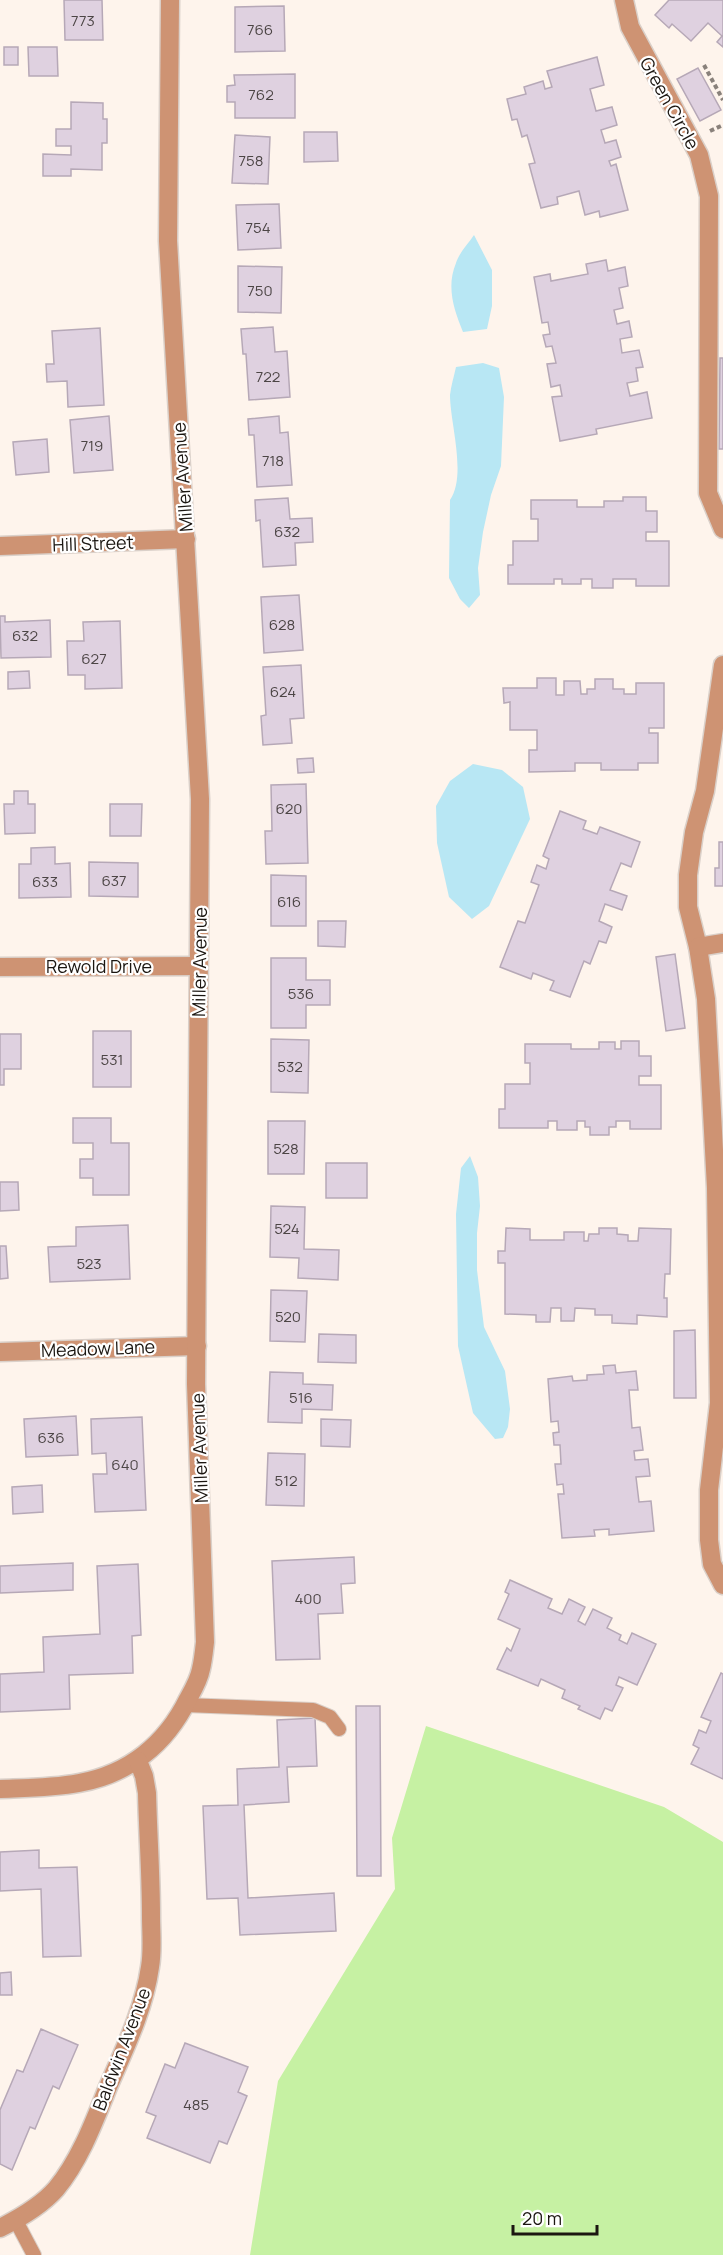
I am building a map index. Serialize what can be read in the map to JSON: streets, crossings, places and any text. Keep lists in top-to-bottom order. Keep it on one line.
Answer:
{"streets":{"street":["Green Circle","Miller Avenue","Hill Street","Rewold Drive","Meadow Lane","Baldwin Avenue"]},"crossings":[["Miller Avenue","Hill Street"],["Miller Avenue","Rewold Drive"],["Miller Avenue","Meadow Lane"],["Miller Avenue","Baldwin Avenue"]],"house_numbers":["773","766","762","758","754","750","722","719","718","632","628","632","627","624","620","637","633","616","536","531","532","528","524","523","520","516","636","640","512","400","485"],"scale_bar":"20 m"}
